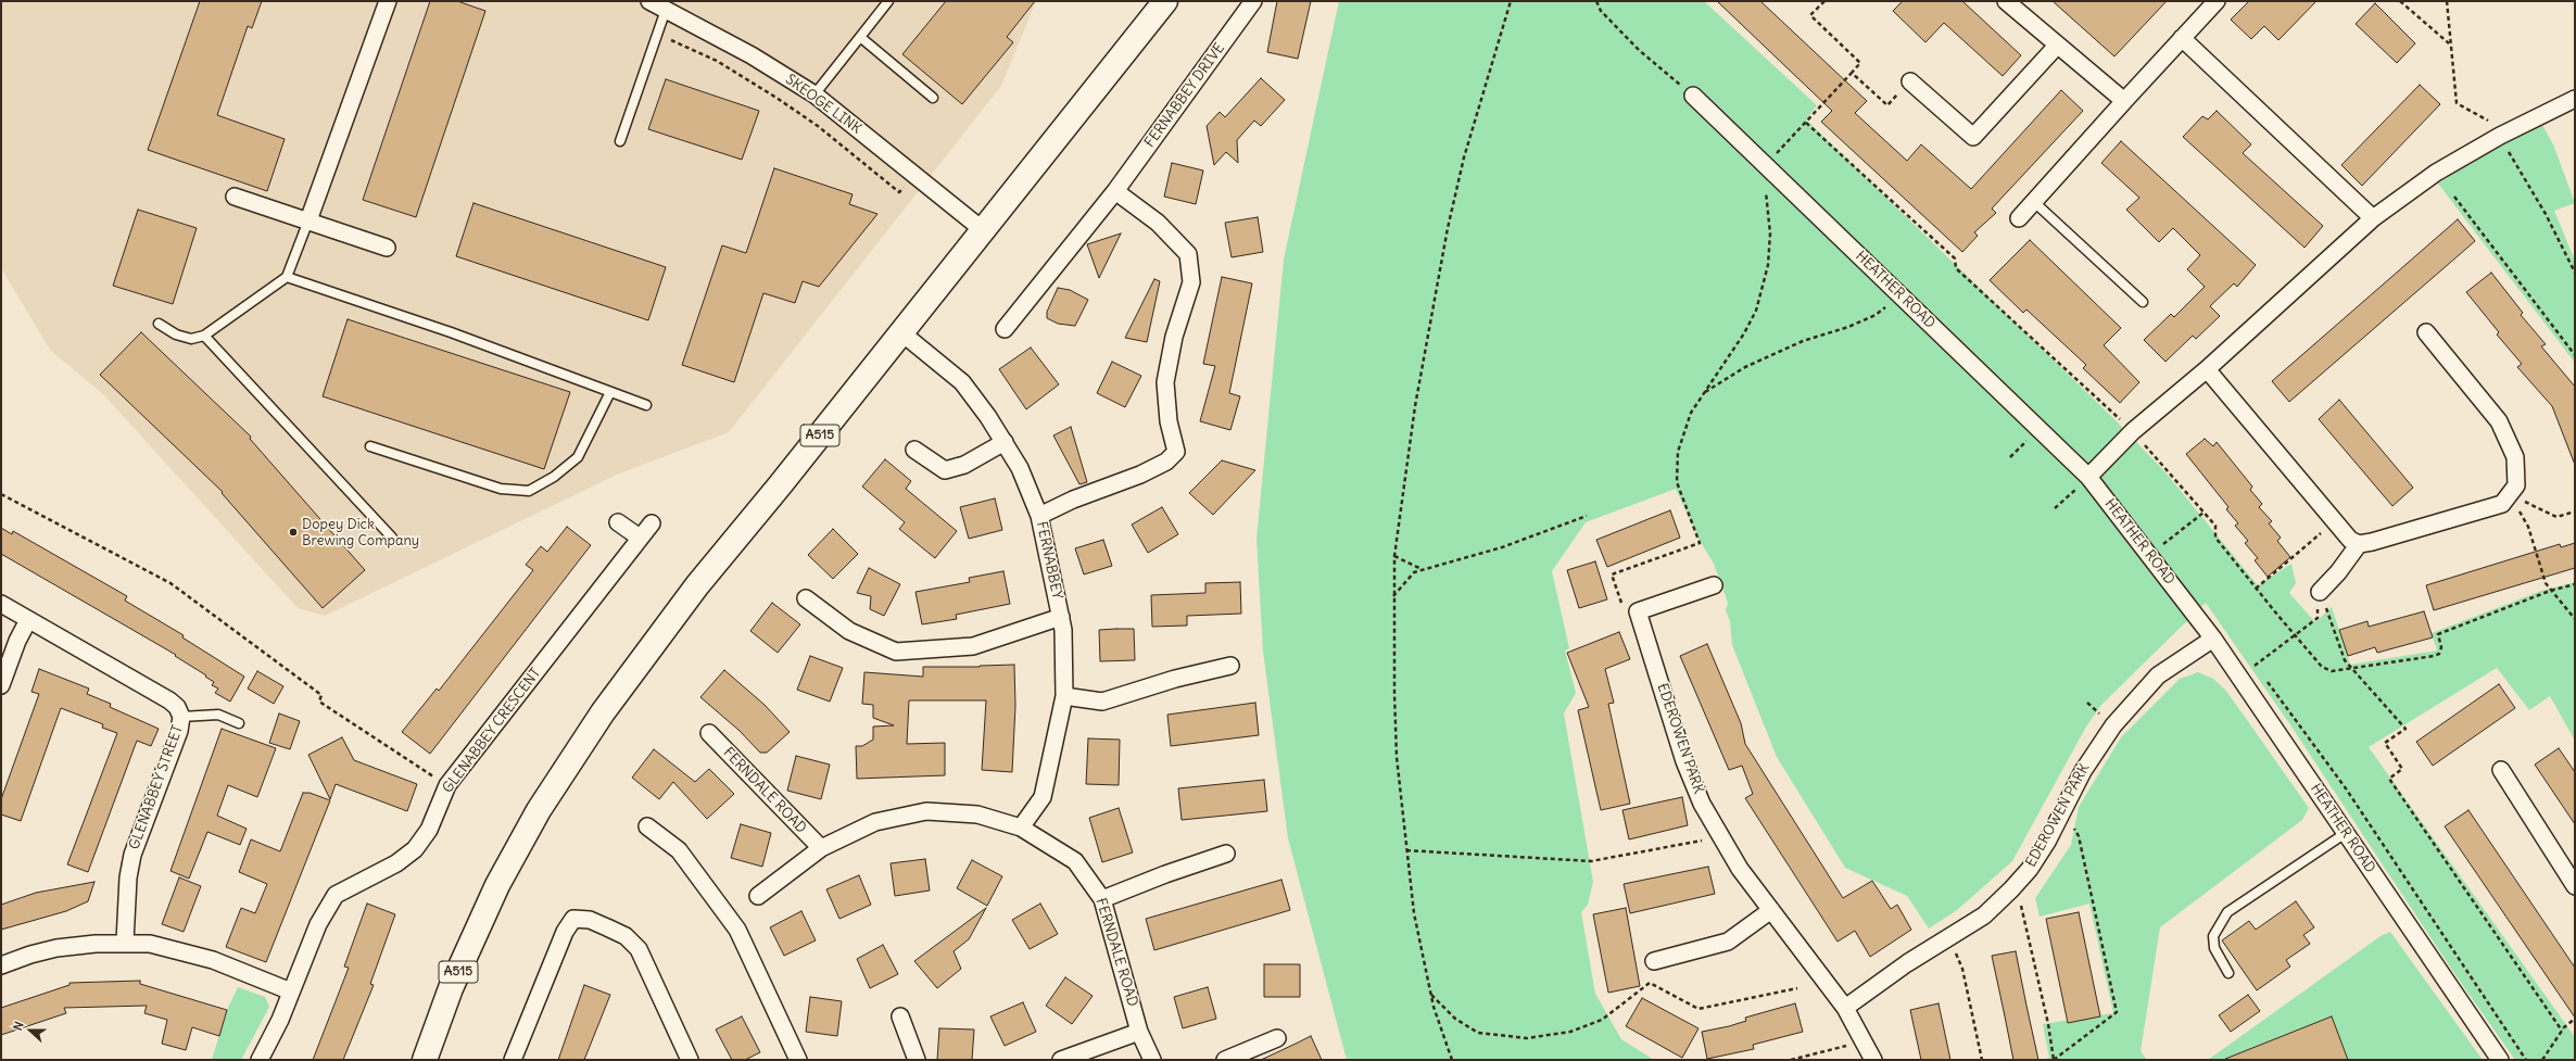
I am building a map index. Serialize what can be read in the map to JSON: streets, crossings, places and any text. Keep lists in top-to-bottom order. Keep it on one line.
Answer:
{"streets":{"highway":["A515"],"street":["FERNABBEY DRIVE","SKEOGE LINK","HEATHER ROAD","FERNABBEY","GLENABBEY CRESCENT","EDEROWEN PARK","GLENABBEY STREET","FERNDALE ROAD"]},"crossings":[["SKEOGE LINK","A515"],["HEATHER ROAD","EDEROWEN PARK"],["A515","FERNABBEY"],["FERNABBEY","FERNDALE ROAD"]],"places":["Dopey Dick Brewing Company"],"north":"left"}
